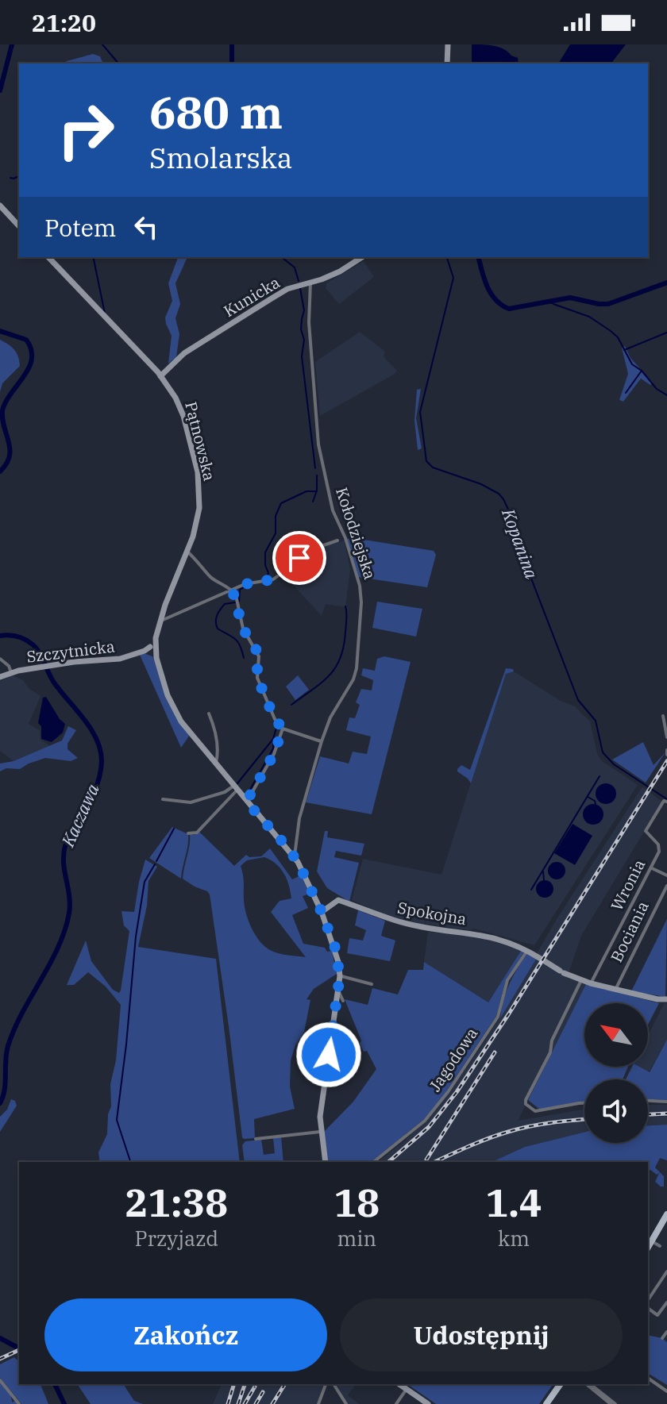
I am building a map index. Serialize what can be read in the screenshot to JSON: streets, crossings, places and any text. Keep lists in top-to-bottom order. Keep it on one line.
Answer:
{"streets":{"street":["Kunicka","Pątnowska","Kołodziejska","Szczytnicka","Wronia","Spokojna","Bociania","Jagodowa"]},"crossings":[["Kunicka","Pątnowska"],["Kunicka","Kołodziejska"],["Pątnowska","Szczytnicka"],["Wronia","Spokojna"],["Spokojna","Bociania"],["Spokojna","Jagodowa"]],"water":["Kopanina","Kaczawa"],"north":"top left","page":{"status":"21:20","turn":["680 m","Smolarska"],"then":"Potem","eta":["21:38","Przyjazd","18","min","1.4","km"],"buttons":["Zakończ","Udostępnij"]}}
